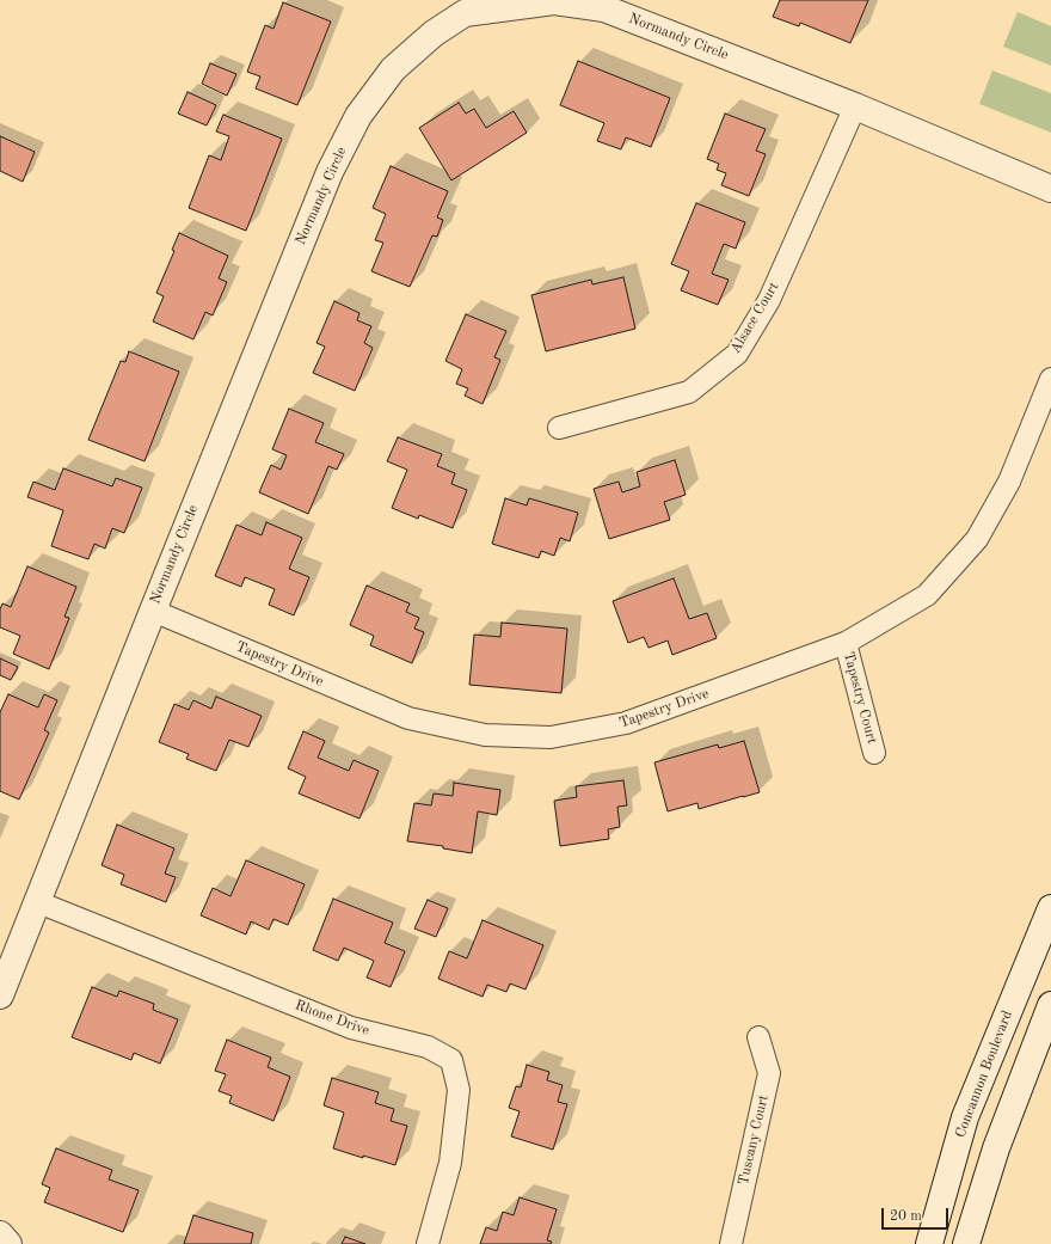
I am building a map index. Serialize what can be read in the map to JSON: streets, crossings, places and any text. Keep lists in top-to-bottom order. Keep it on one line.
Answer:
{"streets":{"street":["Normandy Circle","Alsace Court","Tapestry Drive","Tapestry Court","Rhone Drive","Concannon Boulevard","Tuscany Court"]},"crossings":[["Normandy Circle","Alsace Court"],["Normandy Circle","Tapestry Drive"],["Normandy Circle","Rhone Drive"],["Tapestry Drive","Tapestry Court"]],"scale_bar":"20 m"}
